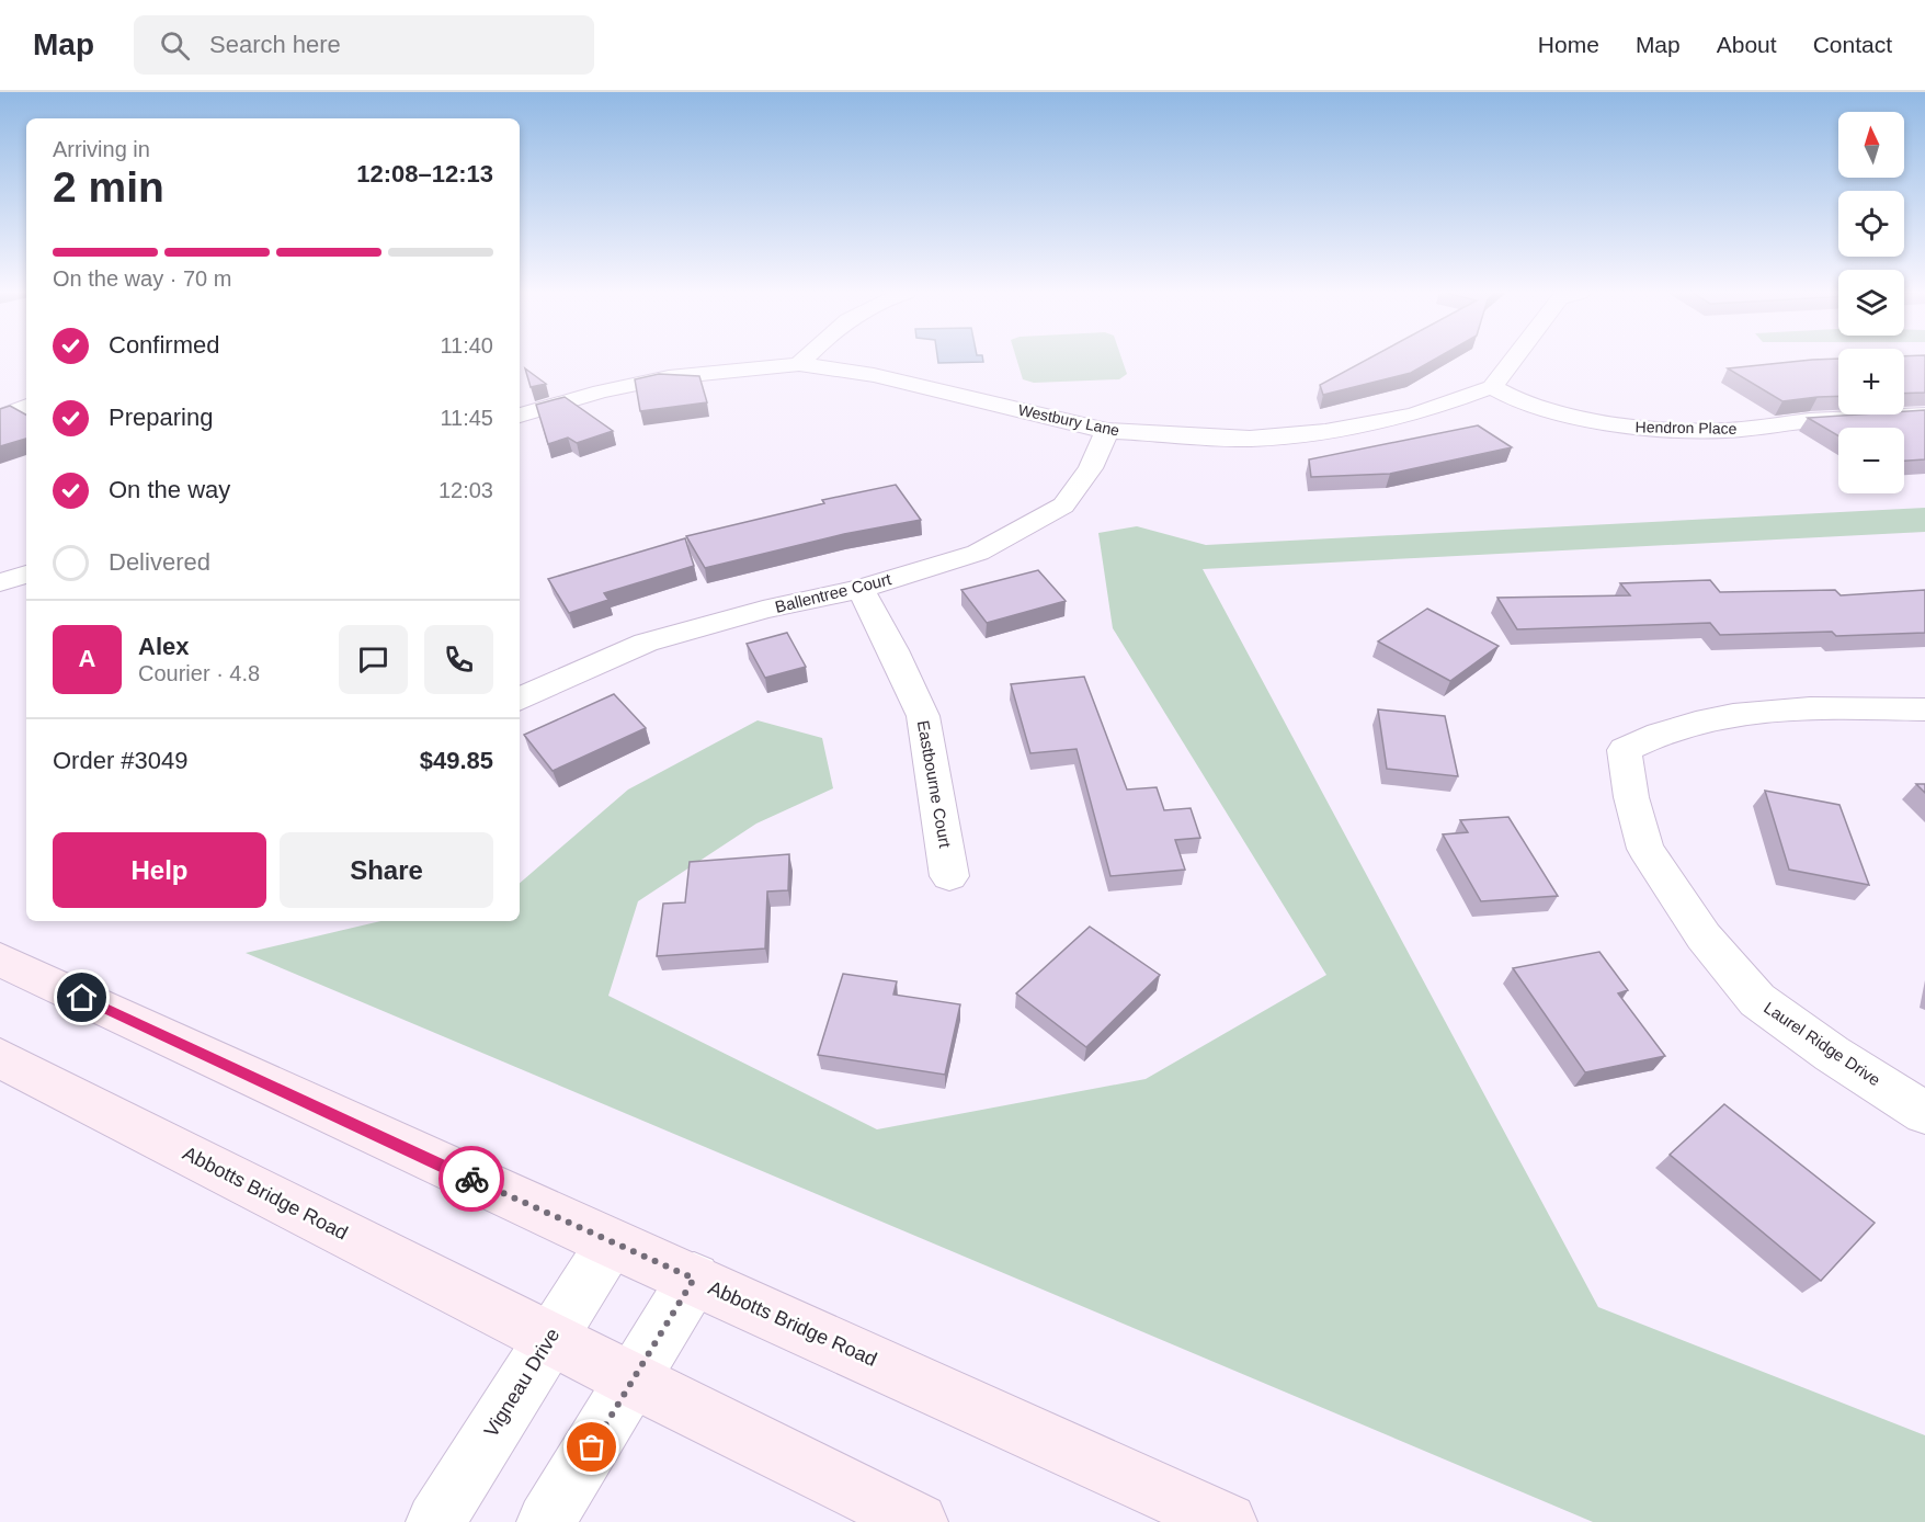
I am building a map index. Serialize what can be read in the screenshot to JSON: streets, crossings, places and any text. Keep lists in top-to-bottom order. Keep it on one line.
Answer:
{"streets":{"main road":["Abbotts Bridge Road"],"street":["Westbury Lane","Hendron Place","Ballentree Court","Eastbourne Court","Laurel Ridge Drive","Vigneau Drive"]},"crossings":[["Westbury Lane","Hendron Place"],["Westbury Lane","Ballentree Court"],["Ballentree Court","Eastbourne Court"],["Abbotts Bridge Road","Vigneau Drive"]],"north":"top","page":{"header":"Map","search":"Search here","nav":["Home","Map","About","Contact"],"map_buttons":["+","−"],"heading":["2 min","Arriving in","12:08–12:13"],"panel":["Alex","Courier · 4.8","Order #3049","$49.85"],"bar":"On the way · 70 m","list":[["Confirmed","11:40"],["Preparing","11:45"],["On the way","12:03"],"Delivered"],"round":"A","buttons":["Help","Share"]}}
